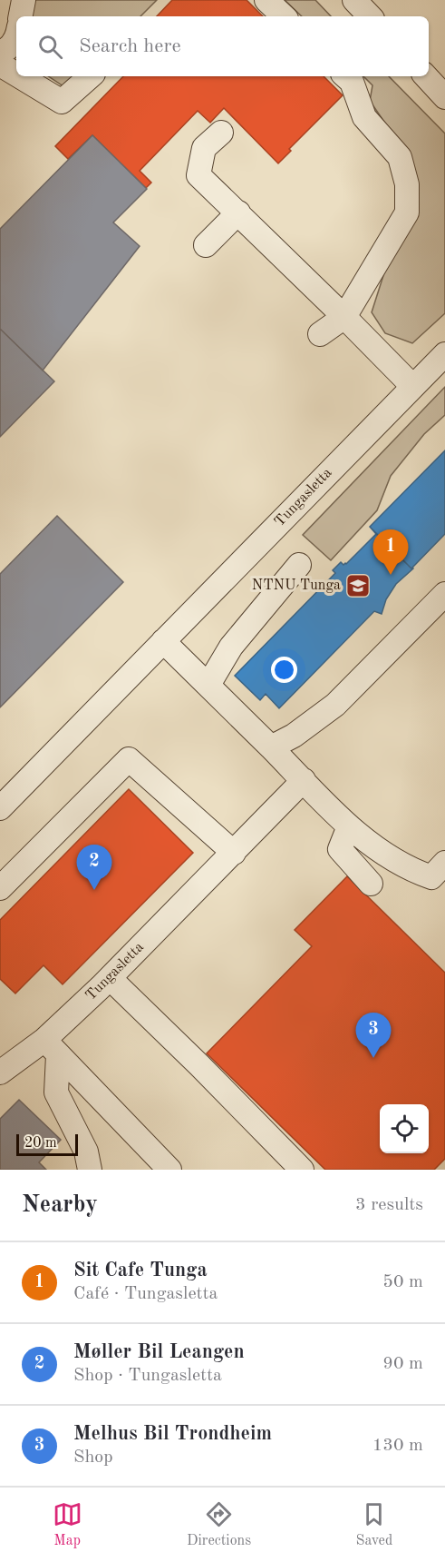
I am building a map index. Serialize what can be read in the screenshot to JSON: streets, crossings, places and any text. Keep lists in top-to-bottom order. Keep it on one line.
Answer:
{"streets":{"street":["Tungasletta"]},"places":{"school or university":["NTNU Tunga"]},"scale_bar":"20 m","page":{"search":"Search here","pins":["1","2","3"],"scale":"20 m","heading":["Nearby","3 results"],"list":[{"mark":"1","name":"Sit Cafe Tunga","note":"Café · Tungasletta","value":"50 m"},{"mark":"2","name":"Møller Bil Leangen","note":"Shop · Tungasletta","value":"90 m"},{"mark":"3","name":"Melhus Bil Trondheim","note":"Shop","value":"130 m"}],"nav":["Map","Directions","Saved"]}}
